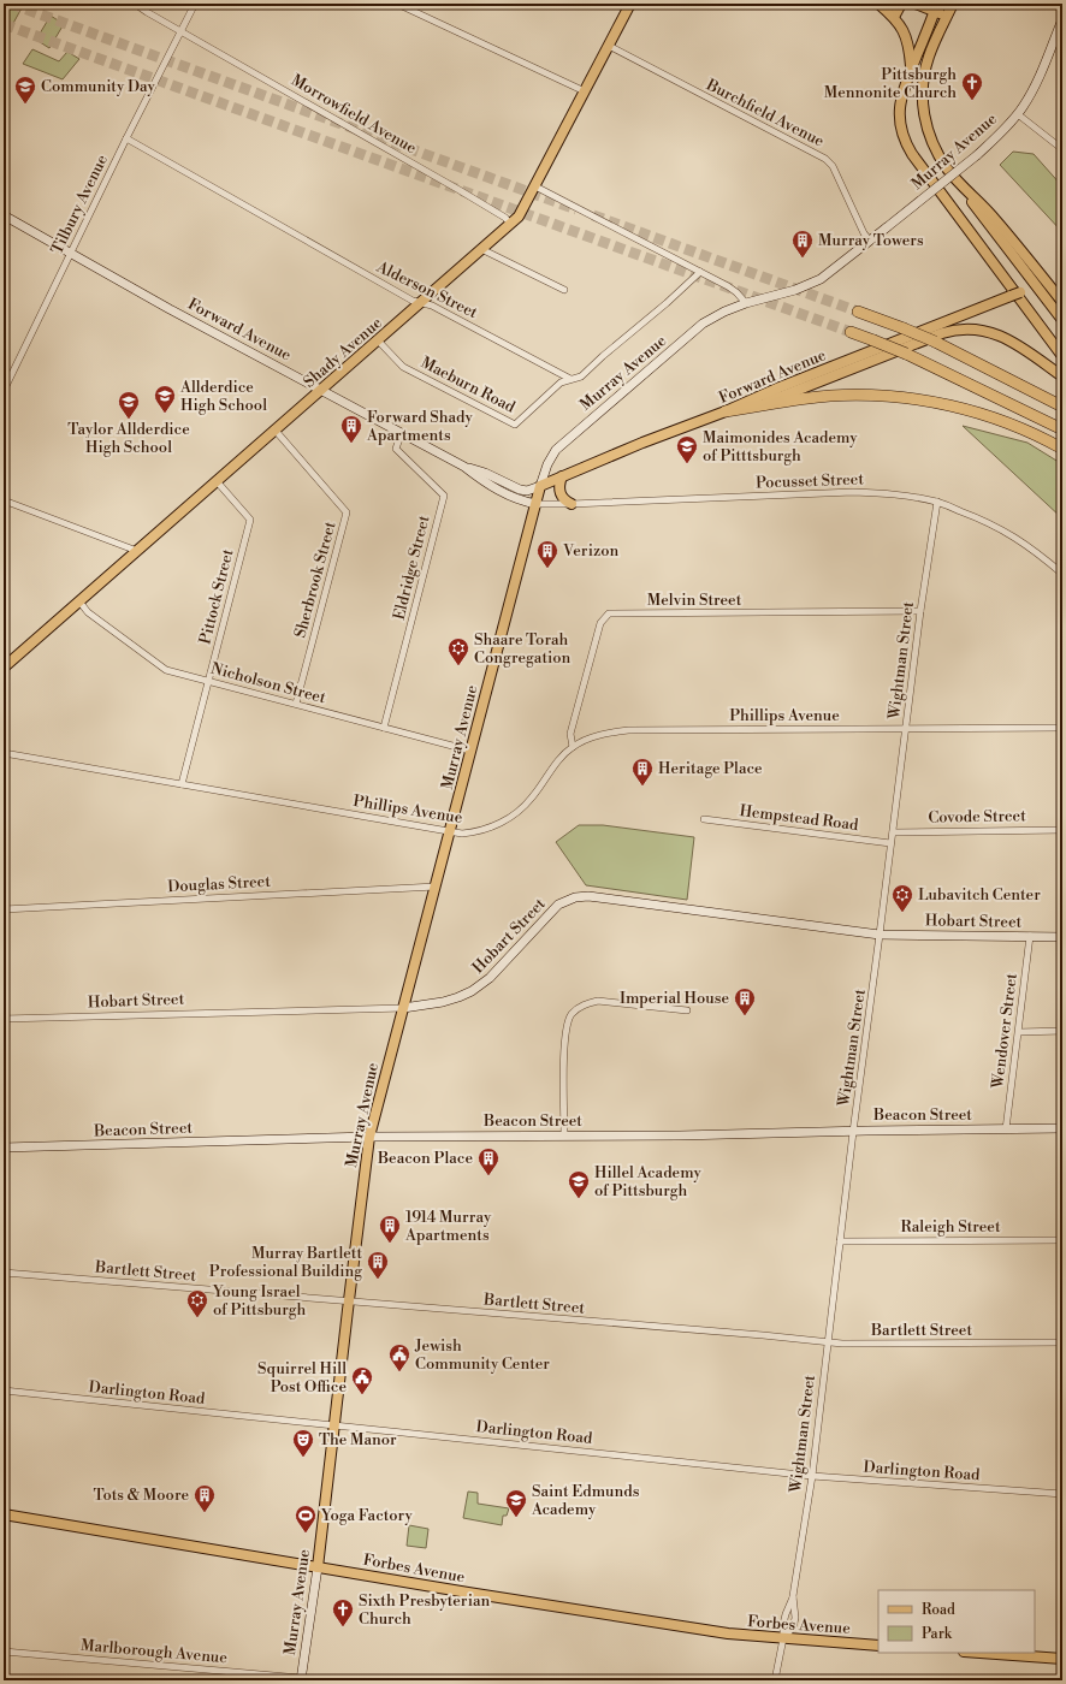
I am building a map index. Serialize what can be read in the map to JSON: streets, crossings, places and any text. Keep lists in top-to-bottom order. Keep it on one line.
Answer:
{"streets":{"main road":["Murray Avenue","Forward Avenue","Shady Avenue","Hobart Street","Beacon Street","Forbes Avenue"],"street":["Burchfield Avenue","Morrowfield Avenue","Tilbury Avenue","Alderson Street","Maeburn Road","Pocusset Street","Eldridge Street","Sherbrook Street","Pittock Street","Melvin Street","Wightman Street","Nicholson Street","Phillips Avenue","Covode Street","Hempstead Road","Douglas Street","Wendover Street","Raleigh Street","Bartlett Street","Darlington Road","Marlborough Avenue"]},"crossings":[["Burchfield Avenue","Murray Avenue"],["Burchfield Avenue","Shady Avenue"],["Morrowfield Avenue","Tilbury Avenue"],["Morrowfield Avenue","Shady Avenue"],["Murray Avenue","Forward Avenue"],["Murray Avenue","Pocusset Street"],["Murray Avenue","Nicholson Street"],["Murray Avenue","Phillips Avenue"],["Murray Avenue","Douglas Street"],["Murray Avenue","Hobart Street"],["Murray Avenue","Beacon Street"],["Murray Avenue","Bartlett Street"],["Murray Avenue","Darlington Road"],["Murray Avenue","Forbes Avenue"],["Murray Avenue","Marlborough Avenue"],["Tilbury Avenue","Alderson Street"],["Tilbury Avenue","Forward Avenue"],["Alderson Street","Shady Avenue"],["Alderson Street","Maeburn Road"],["Forward Avenue","Shady Avenue"],["Forward Avenue","Pocusset Street"],["Forward Avenue","Eldridge Street"],["Shady Avenue","Maeburn Road"],["Shady Avenue","Sherbrook Street"],["Shady Avenue","Pittock Street"],["Shady Avenue","Nicholson Street"],["Pocusset Street","Wightman Street"],["Eldridge Street","Nicholson Street"],["Sherbrook Street","Nicholson Street"],["Pittock Street","Nicholson Street"],["Pittock Street","Phillips Avenue"],["Melvin Street","Wightman Street"],["Melvin Street","Phillips Avenue"],["Wightman Street","Phillips Avenue"],["Wightman Street","Covode Street"],["Wightman Street","Hempstead Road"],["Wightman Street","Hobart Street"],["Wightman Street","Beacon Street"],["Wightman Street","Raleigh Street"],["Wightman Street","Bartlett Street"],["Wightman Street","Darlington Road"],["Wightman Street","Forbes Avenue"],["Hobart Street","Wendover Street"],["Wendover Street","Beacon Street"]],"places":{"church":["Pittsburgh Mennonite Church","Sixth Presbyterian Church"],"school or university":["Community Day","Allderdice High School","Taylor Allderdice High School","Maimonides Academy of Pitttsburgh","Hillel Academy of Pittsburgh","Saint Edmunds Academy"],"building":["Murray Towers","Forward Shady Apartments","Verizon","Heritage Place","Imperial House","Beacon Place","1914 Murray Apartments","Murray Bartlett Professional Building","Tots & Moore"],"synagogue":["Shaare Torah Congregation","Lubavitch Center","Young Israel of Pittsburgh"],"public building":["Jewish Community Center","Squirrel Hill Post Office"],"theatre":["The Manor"],"sports":["Yoga Factory"]},"legend":["Road","Park"]}
